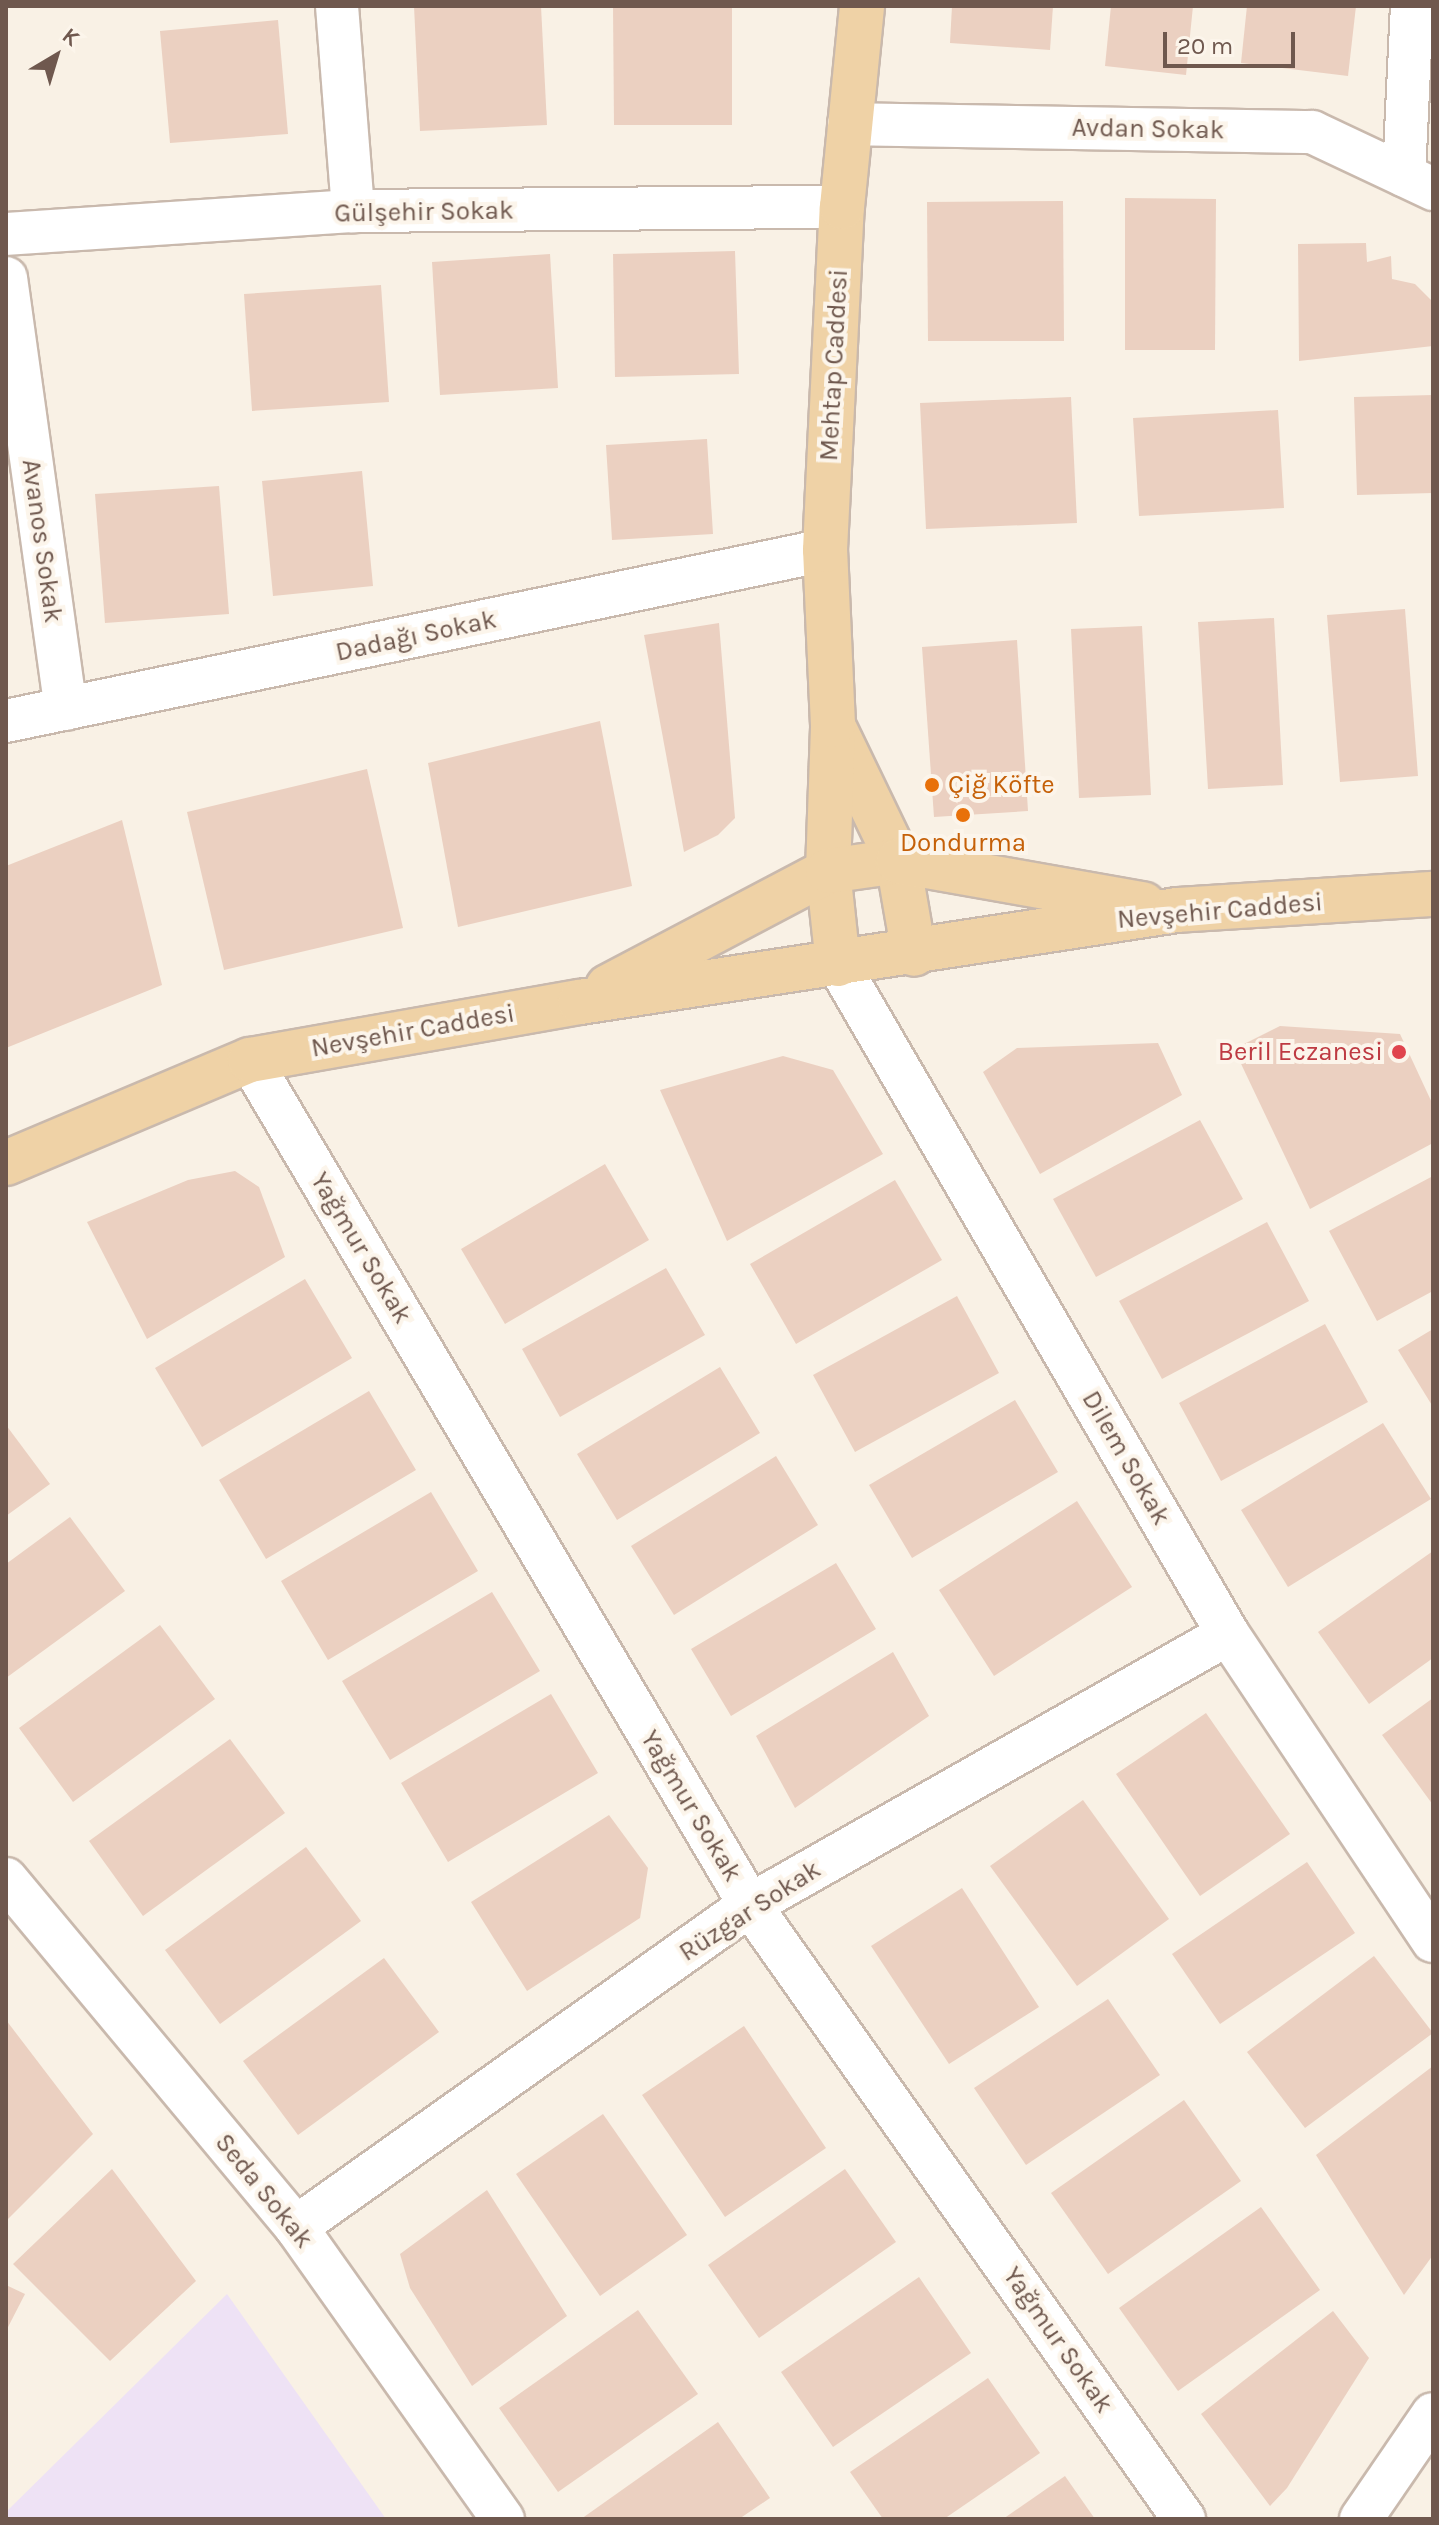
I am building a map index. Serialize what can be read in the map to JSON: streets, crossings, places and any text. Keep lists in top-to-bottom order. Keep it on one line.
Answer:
{"streets":{"main road":["Mehtap Caddesi","Nevşehir Caddesi"],"street":["Avdan Sokak","Gülşehir Sokak","Avanos Sokak","Dadağı Sokak","Yağmur Sokak","Dilem Sokak","Rüzgar Sokak","Seda Sokak"]},"crossings":[["Avdan Sokak","Mehtap Caddesi"],["Gülşehir Sokak","Mehtap Caddesi"],["Mehtap Caddesi","Dadağı Sokak"],["Mehtap Caddesi","Nevşehir Caddesi"],["Mehtap Caddesi","Dilem Sokak"],["Avanos Sokak","Dadağı Sokak"],["Nevşehir Caddesi","Yağmur Sokak"],["Nevşehir Caddesi","Dilem Sokak"],["Yağmur Sokak","Rüzgar Sokak"],["Dilem Sokak","Rüzgar Sokak"],["Rüzgar Sokak","Seda Sokak"]],"places":["Çiğ Köfte","Dondurma","Beril Eczanesi"],"scale_bar":"20 m","north":"top right"}
